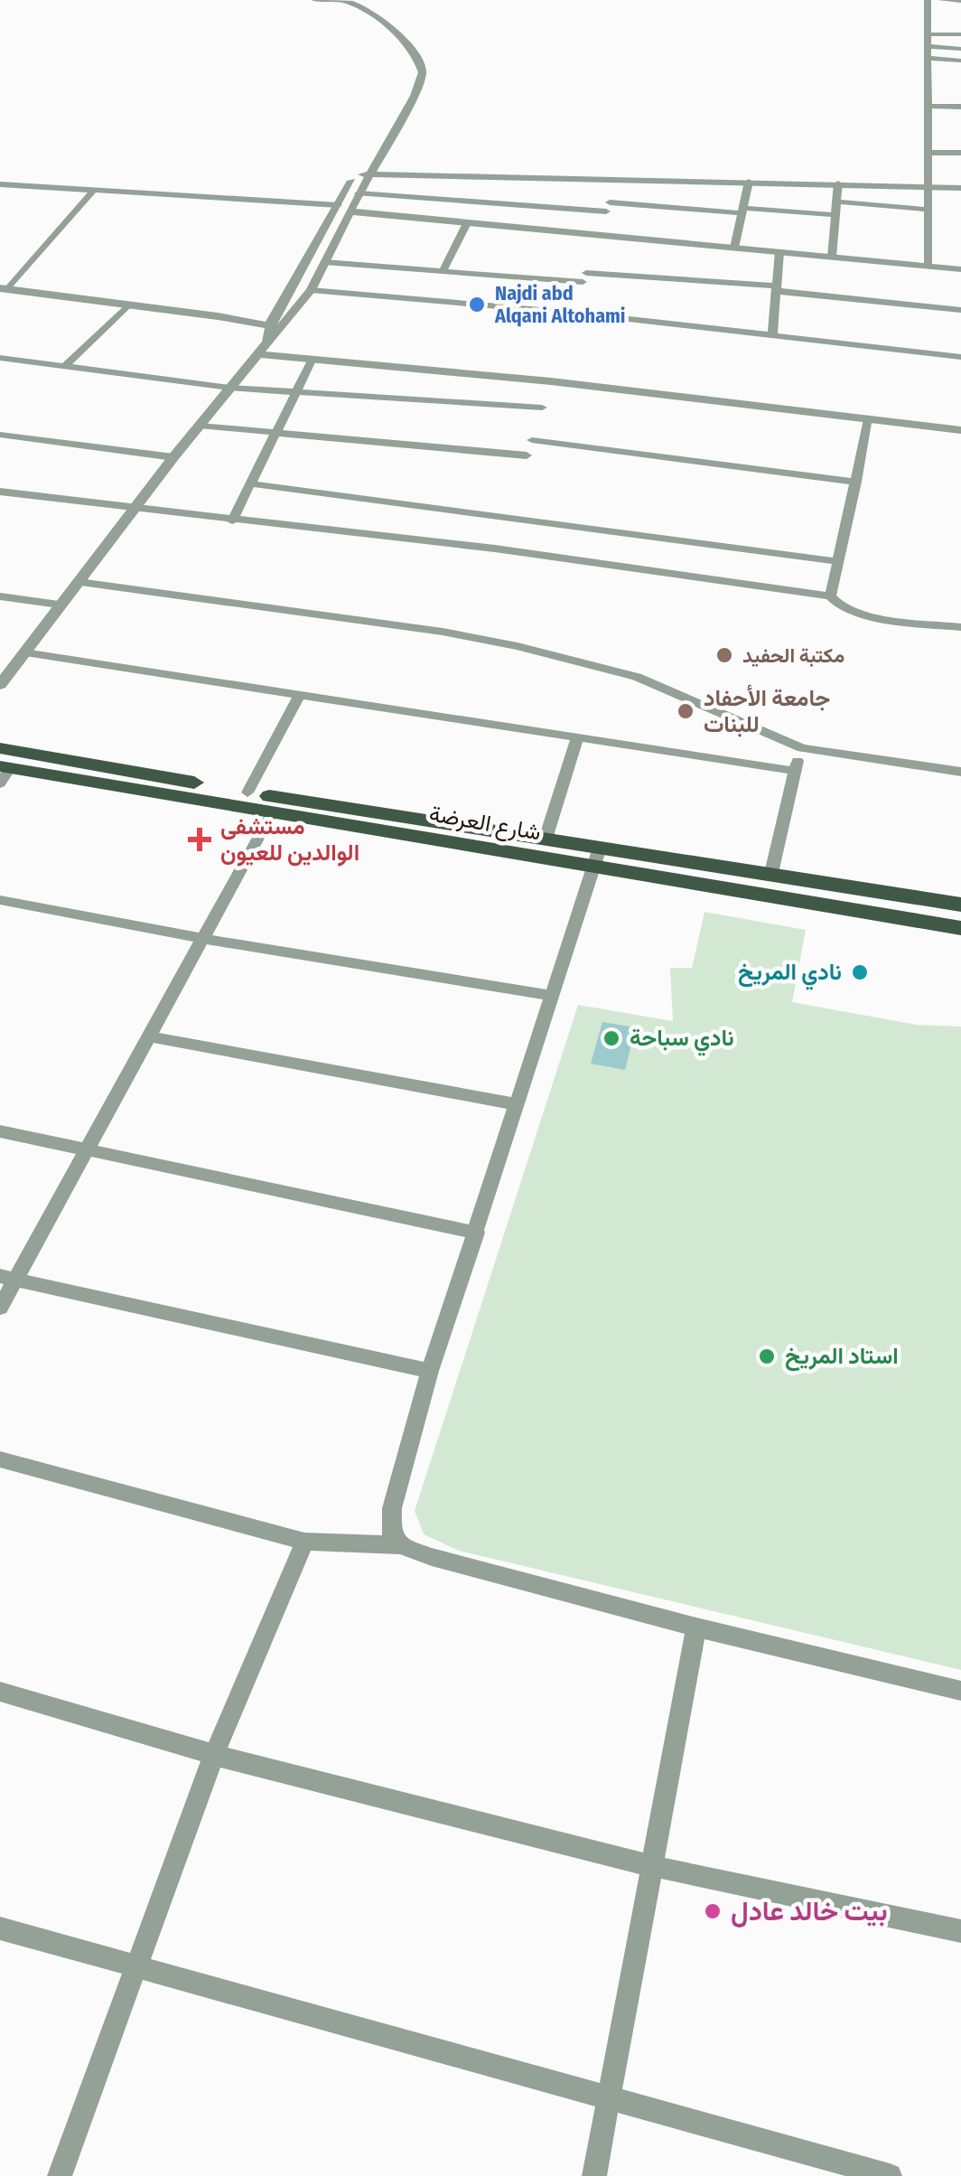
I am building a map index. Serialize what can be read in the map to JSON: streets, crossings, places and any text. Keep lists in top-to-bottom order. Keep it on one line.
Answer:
{"streets":{"main road":["شارع العرضة"]},"places":{"other":["Najdi abd Alqani Altohami","مكتبة الحفيد","جامعة الأحفاد للبنات","نادي المريخ","نادي سباحة","استاد المريخ","بيت خالد عادل"],"health":["مستشفى الوالدين للعيون"]}}
